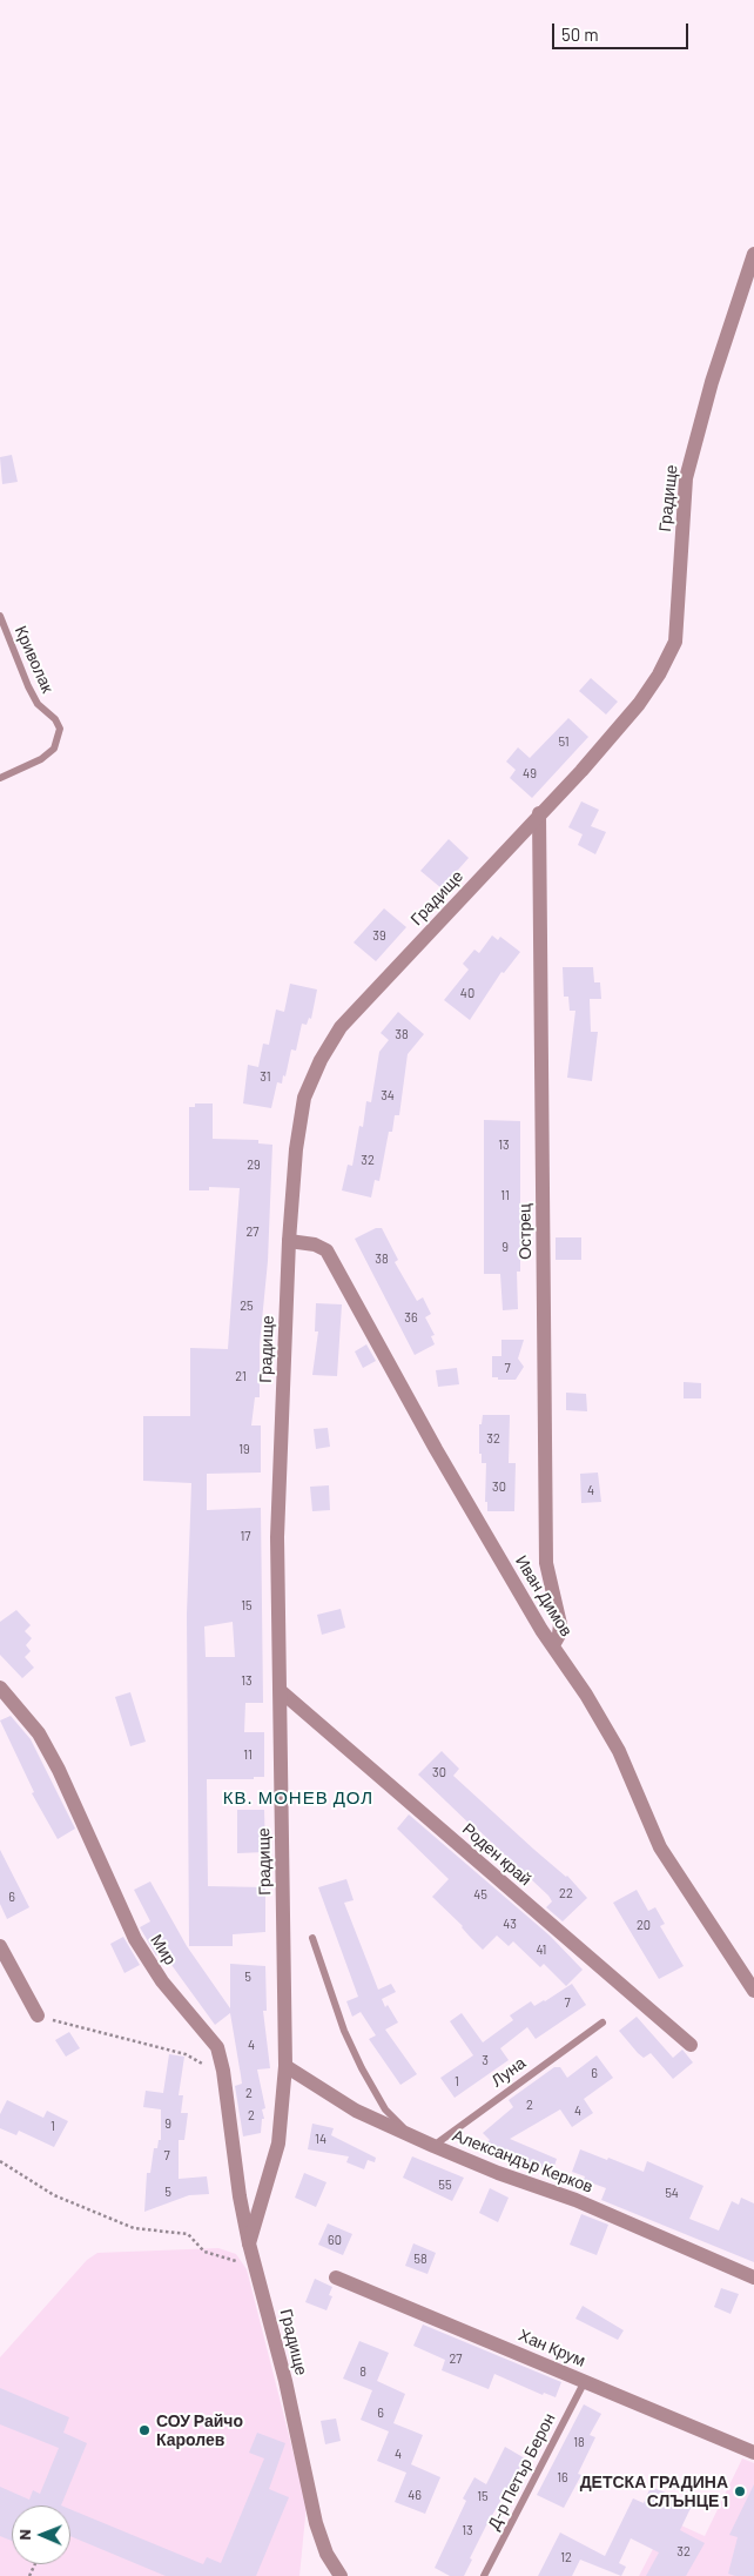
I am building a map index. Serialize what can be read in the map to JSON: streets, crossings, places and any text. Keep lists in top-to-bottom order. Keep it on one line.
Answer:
{"streets":{"street":["Градище","Острец","Иван Димов","Роден край","Мир","Александър Керков","Хан Крум"],"lane":["Криволак","Луна","Д-р Петър Берон"]},"crossings":[["Градище","Острец"],["Градище","Иван Димов"],["Градище","Роден край"],["Градище","Мир"],["Градище","Александър Керков"],["Острец","Иван Димов"],["Луна","Александър Керков"],["Хан Крум","Д-р Петър Берон"]],"districts":["КВ. МОНЕВ ДОЛ"],"places":["СОУ Райчо Каролев","ДЕТСКА ГРАДИНА СЛЪНЦЕ 1"],"house_numbers":["51","49","39","40","38","31","34","13","32","29","11","27","9","38","25","36","7","21","32","19","30","4","17","15","13","11","30","22","45","6","43","20","41","5","7","4","3","6","1","2","2","4","2","9","1","14","7","55","5","54","60","58","27","8","6","18","4","16","46","15","13","32","12"],"scale_bar":"50 m","north":"left"}
